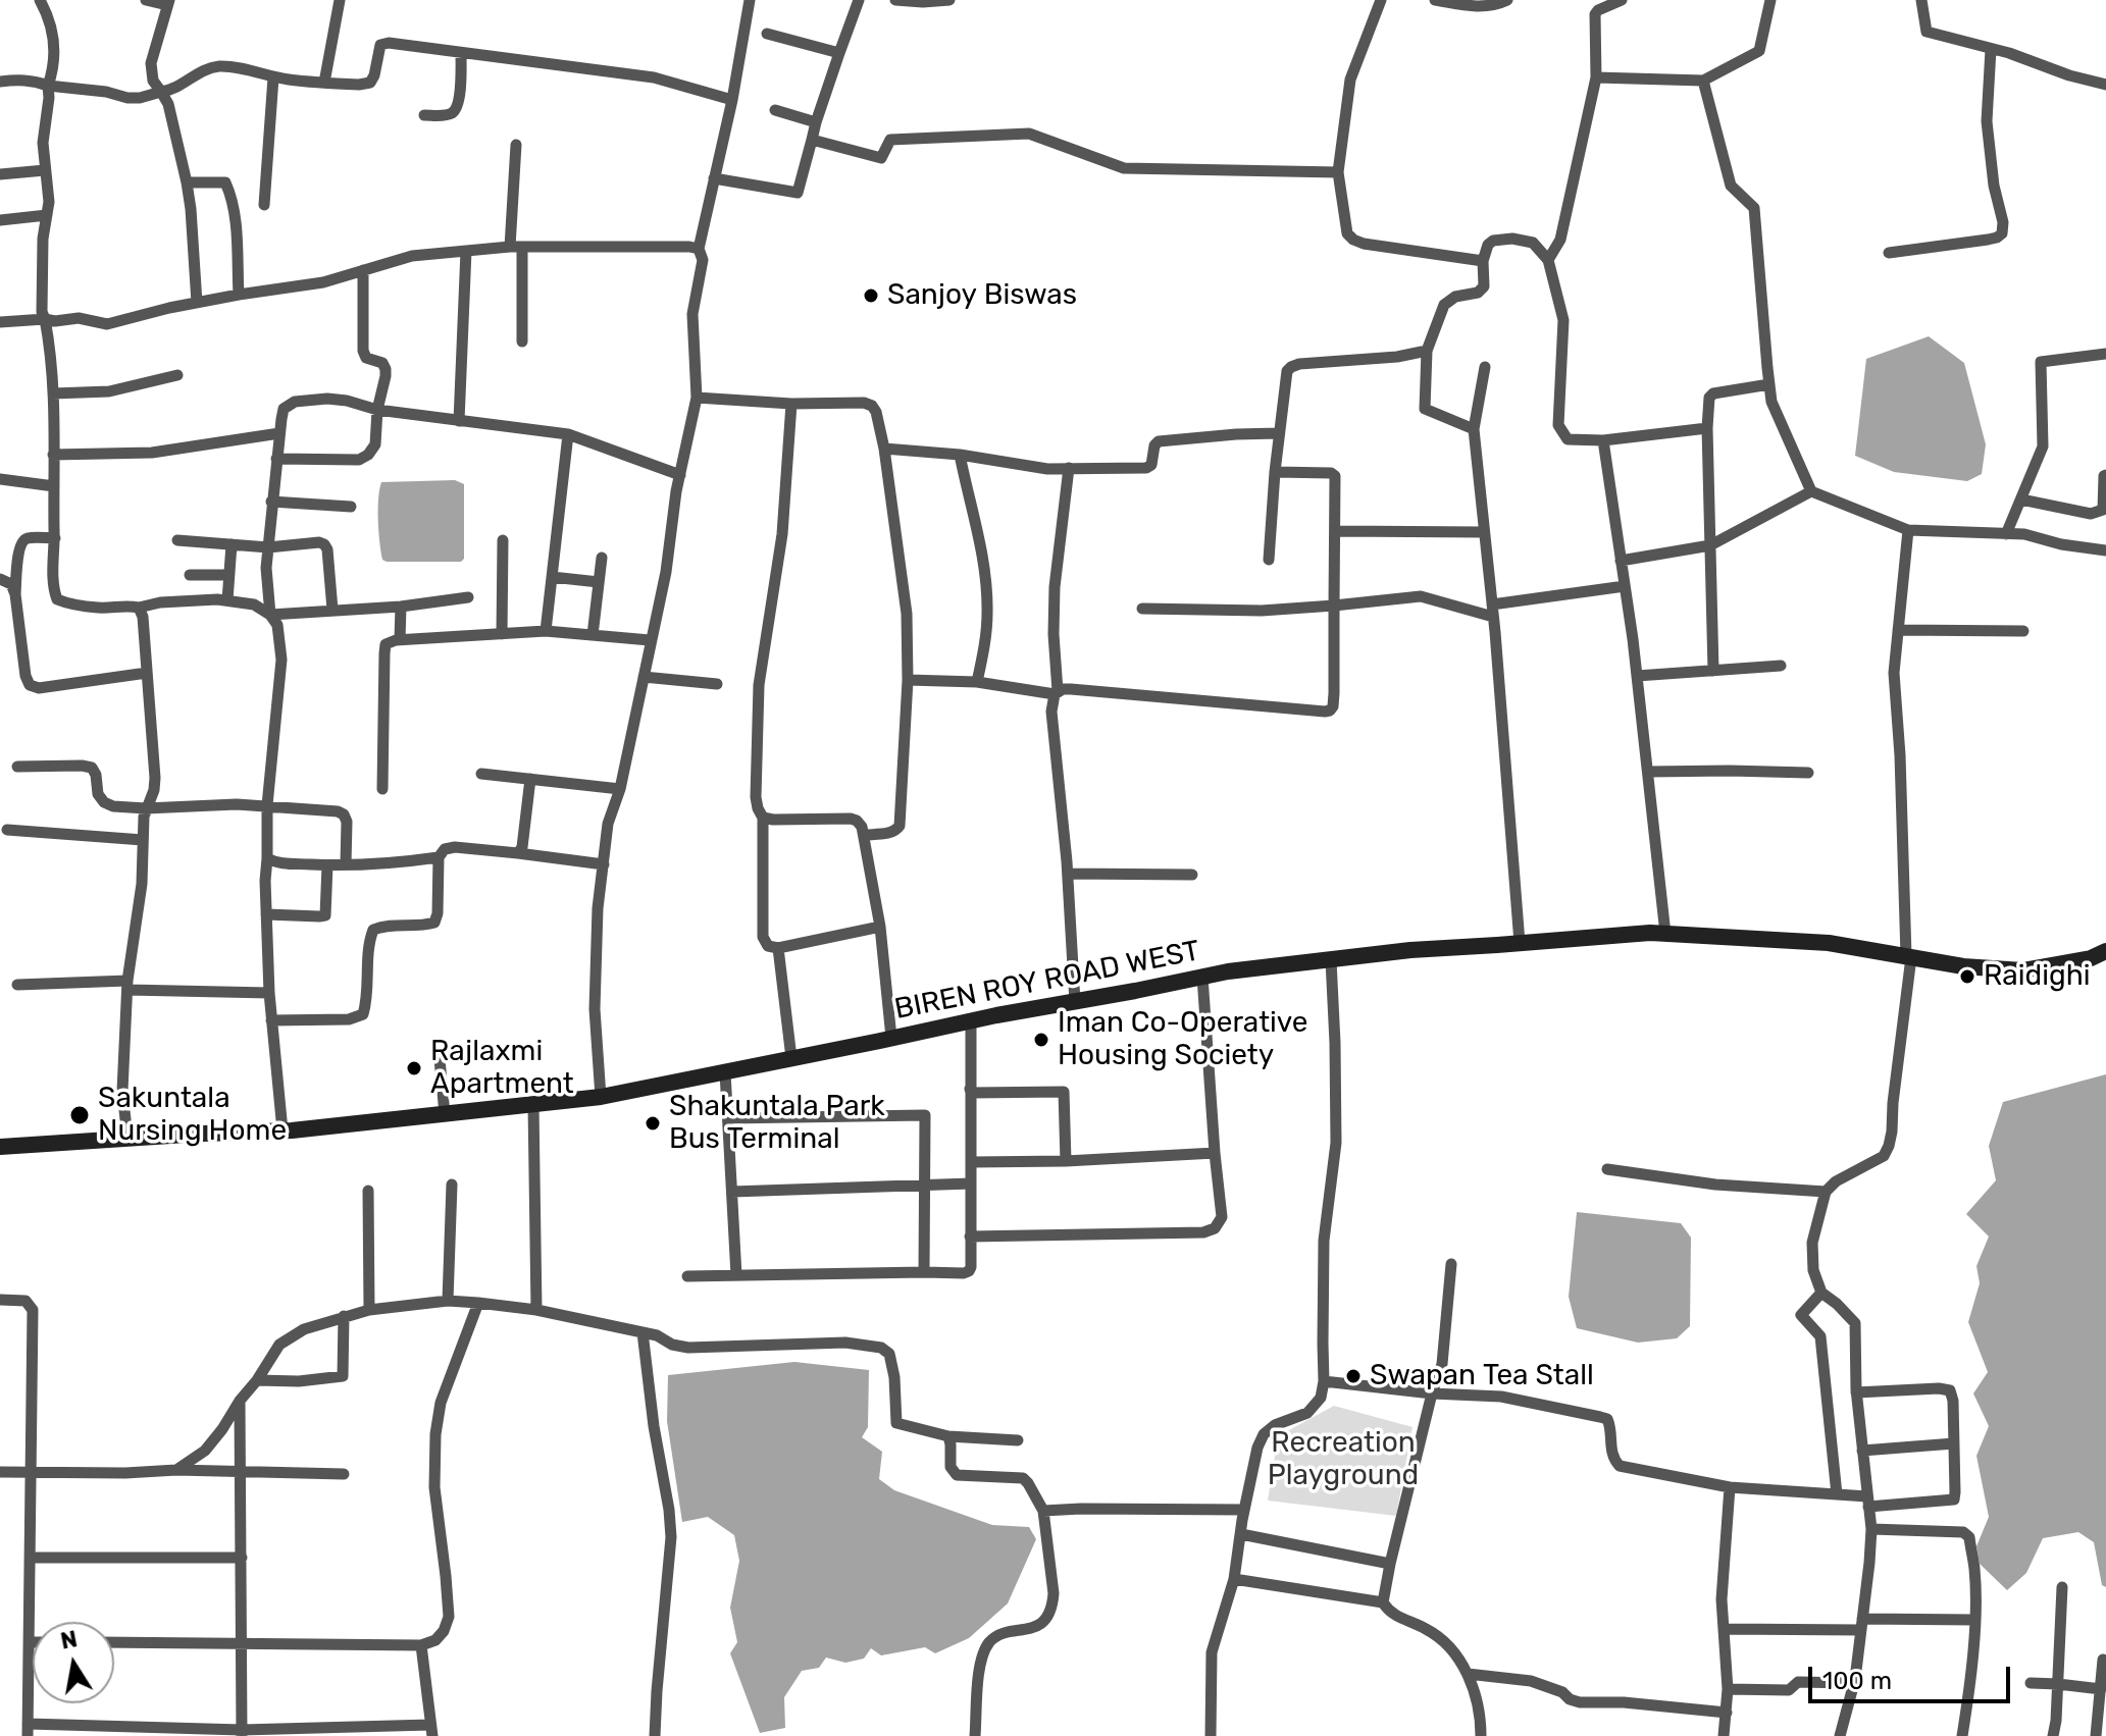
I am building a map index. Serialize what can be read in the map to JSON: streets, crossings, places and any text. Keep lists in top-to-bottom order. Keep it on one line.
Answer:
{"streets":{"main road":["BIREN ROY ROAD WEST"]},"parks":["Recreation Playground"],"places":["Sanjoy Biswas","Raidighi","Iman Co-Operative Housing Society","Rajlaxmi Apartment","Sakuntala Nursing Home","Shakuntala Park Bus Terminal","Swapan Tea Stall"],"scale_bar":"100 m","north":"top"}
